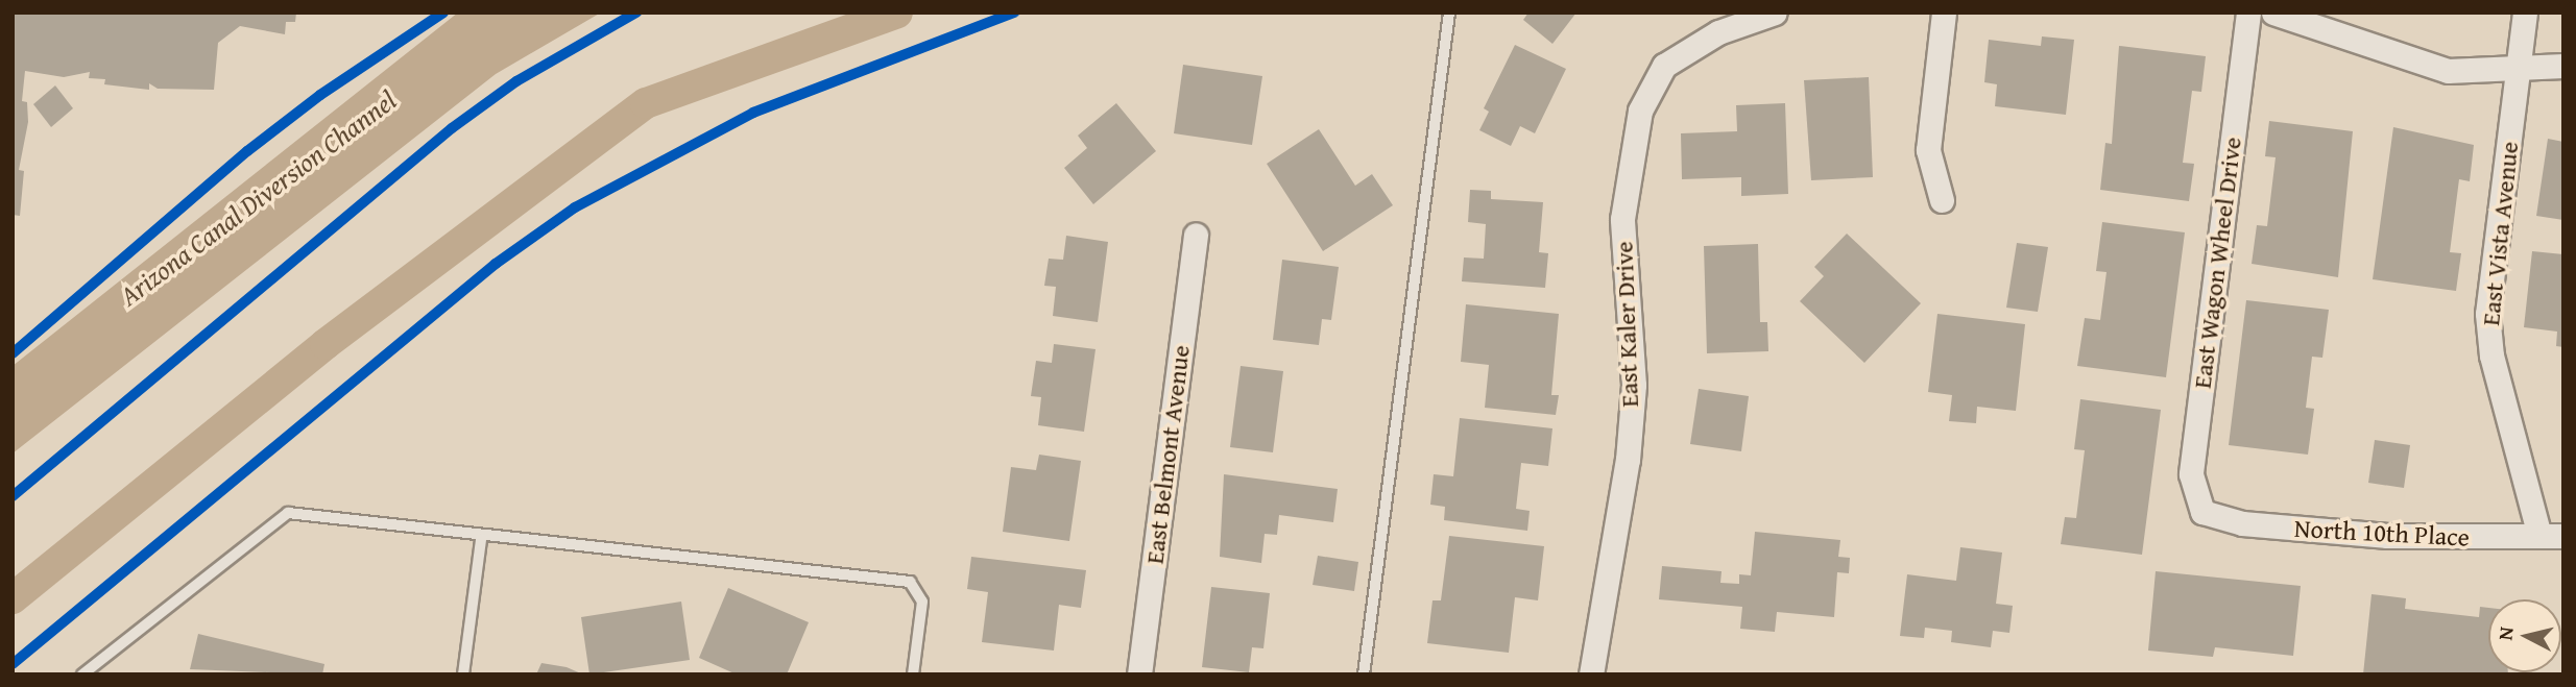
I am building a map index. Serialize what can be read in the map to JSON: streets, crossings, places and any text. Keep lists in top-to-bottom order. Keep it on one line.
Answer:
{"streets":{"street":["East Vista Avenue","East Wagon Wheel Drive","East Kaler Drive","East Belmont Avenue","North 10th Place"]},"crossings":[["East Vista Avenue","North 10th Place"],["East Wagon Wheel Drive","North 10th Place"]],"water":["Arizona Canal Diversion Channel"],"north":"left"}
